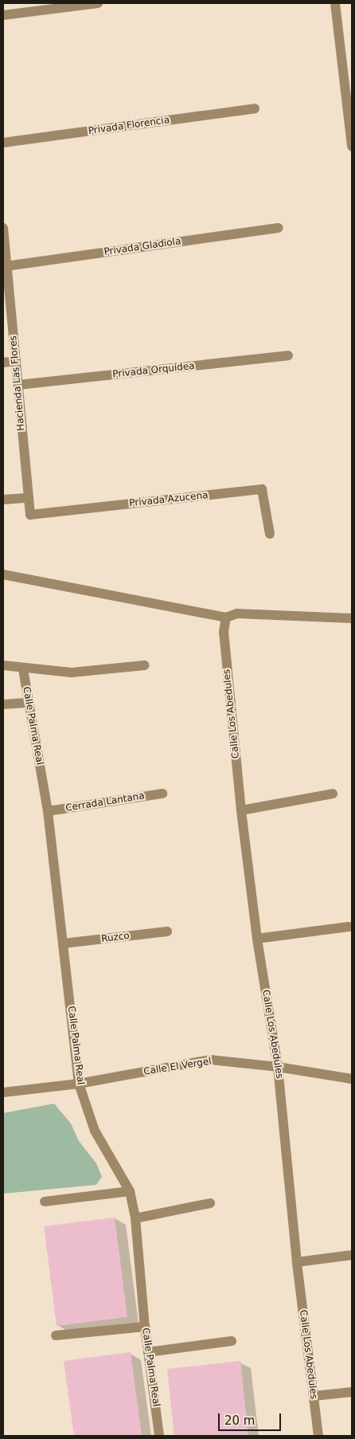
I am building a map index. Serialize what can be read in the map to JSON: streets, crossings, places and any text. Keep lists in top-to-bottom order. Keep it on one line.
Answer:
{"streets":{"street":["Privada Florencia","Privada Gladiola","Privada Orquídea","Hacienda Las Flores","Privada Azucena","Calle Los Abedules","Calle Palma Real","Cerrada Lantana","Ruzco","Calle El Vergel"]},"crossings":[["Privada Gladiola","Hacienda Las Flores"],["Privada Orquídea","Hacienda Las Flores"],["Hacienda Las Flores","Privada Azucena"],["Calle Los Abedules","Calle El Vergel"],["Calle Palma Real","Cerrada Lantana"],["Calle Palma Real","Ruzco"],["Calle Palma Real","Calle El Vergel"]],"scale_bar":"20 m"}
